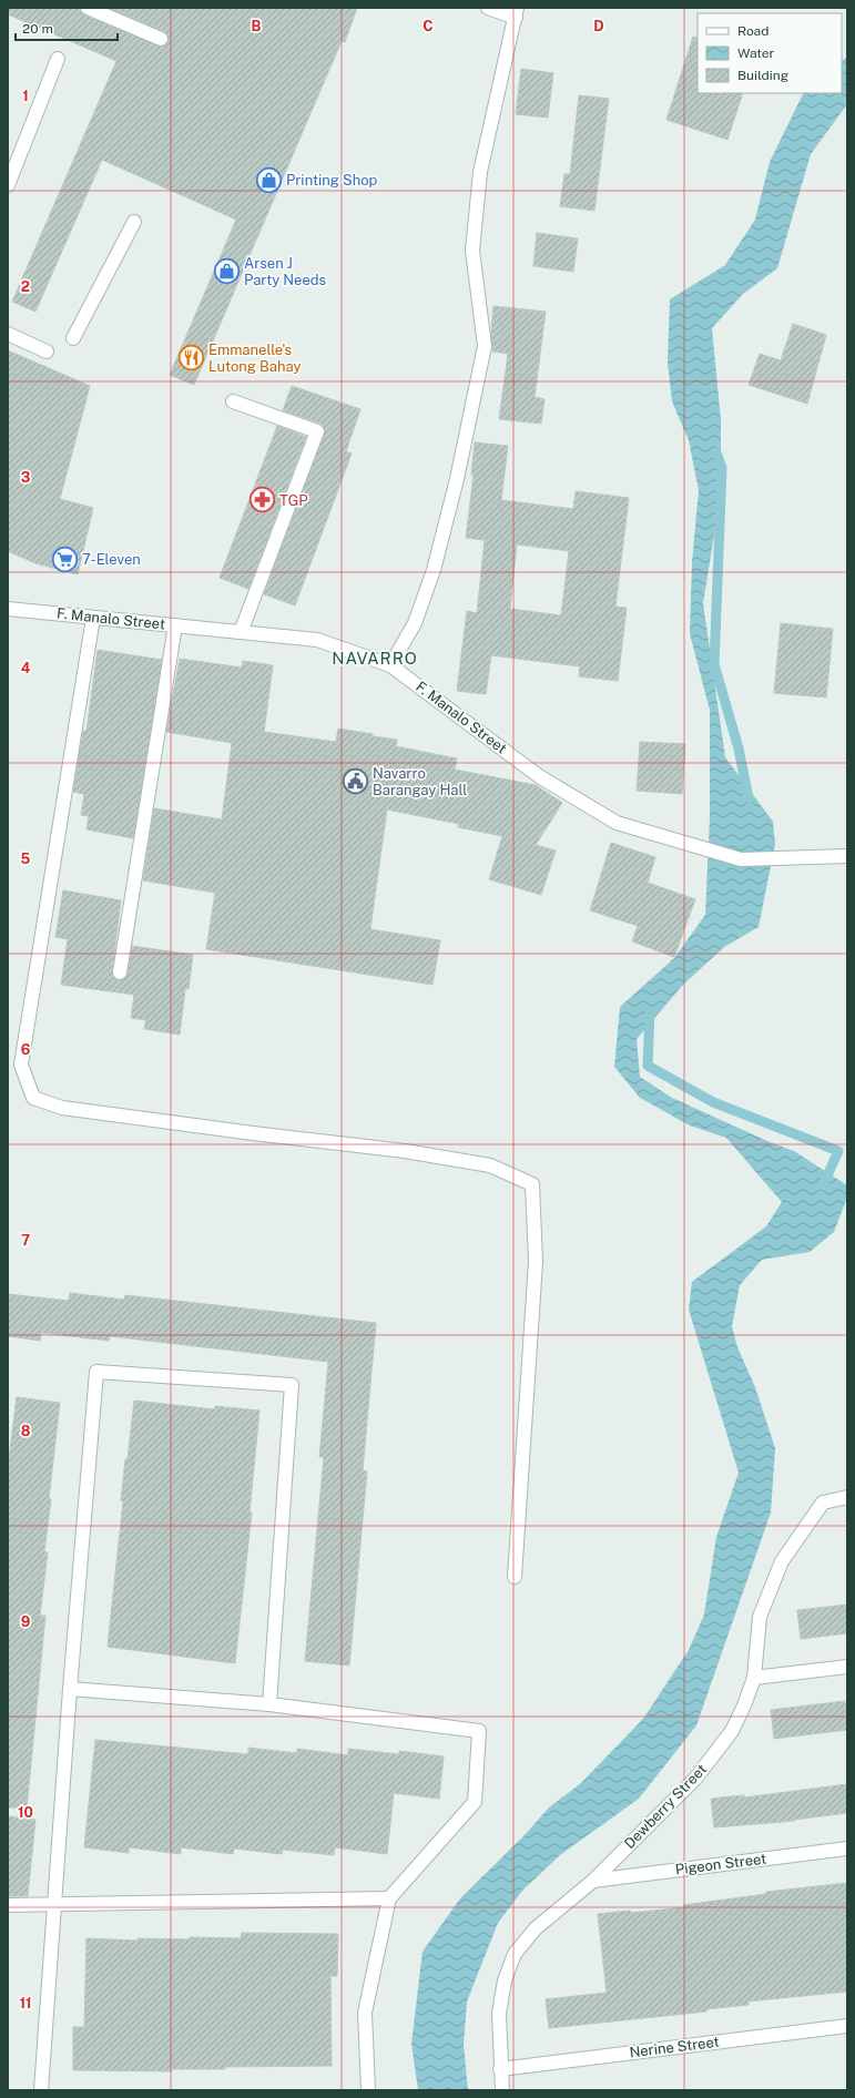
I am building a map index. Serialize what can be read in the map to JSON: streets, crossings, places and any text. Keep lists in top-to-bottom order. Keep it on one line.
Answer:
{"streets":{"street":["F. Manalo Street","Dewberry Street","Pigeon Street","Nerine Street"]},"crossings":[["Dewberry Street","Pigeon Street"],["Dewberry Street","Nerine Street"]],"districts":["NAVARRO"],"places":{"shop":["Printing Shop","Arsen J Party Needs"],"restaurant":["Emmanelle's Lutong Bahay"],"pharmacy":["TGP"],"supermarket":["7-Eleven"],"public building":["Navarro Barangay Hall"]},"legend":["Road","Water","Building"],"scale_bar":"20 m","grid":{"columns":["B","C","D"],"rows":["1","2","3","4","5","6","7","8","9","10","11"]}}
